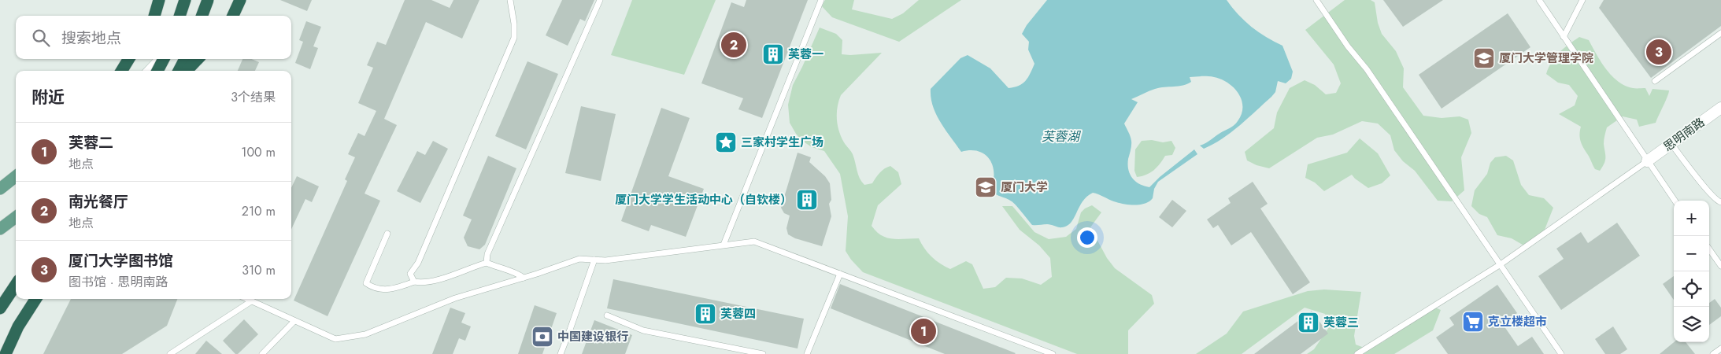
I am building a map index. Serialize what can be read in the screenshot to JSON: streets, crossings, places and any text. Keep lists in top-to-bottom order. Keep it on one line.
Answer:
{"streets":{"street":["思明南路"]},"water":["芙蓉湖"],"places":{"building":["芙蓉一","厦门大学学生活动中心（自钦楼）","芙蓉四","芙蓉三"],"school or university":["厦门大学管理学院","厦门大学"],"place":["三家村学生广场"],"supermarket":["克立楼超市"],"bank":["中国建设银行"]},"page":{"search":"搜索地点","pins":["2","3","1"],"heading":["附近","3个结果"],"list":[{"mark":"1","name":"芙蓉二","note":"地点","value":"100 m"},{"mark":"2","name":"南光餐厅","note":"地点","value":"210 m"},{"mark":"3","name":"厦门大学图书馆","note":"图书馆 · 思明南路","value":"310 m"}],"map_buttons":["+","−"]}}
